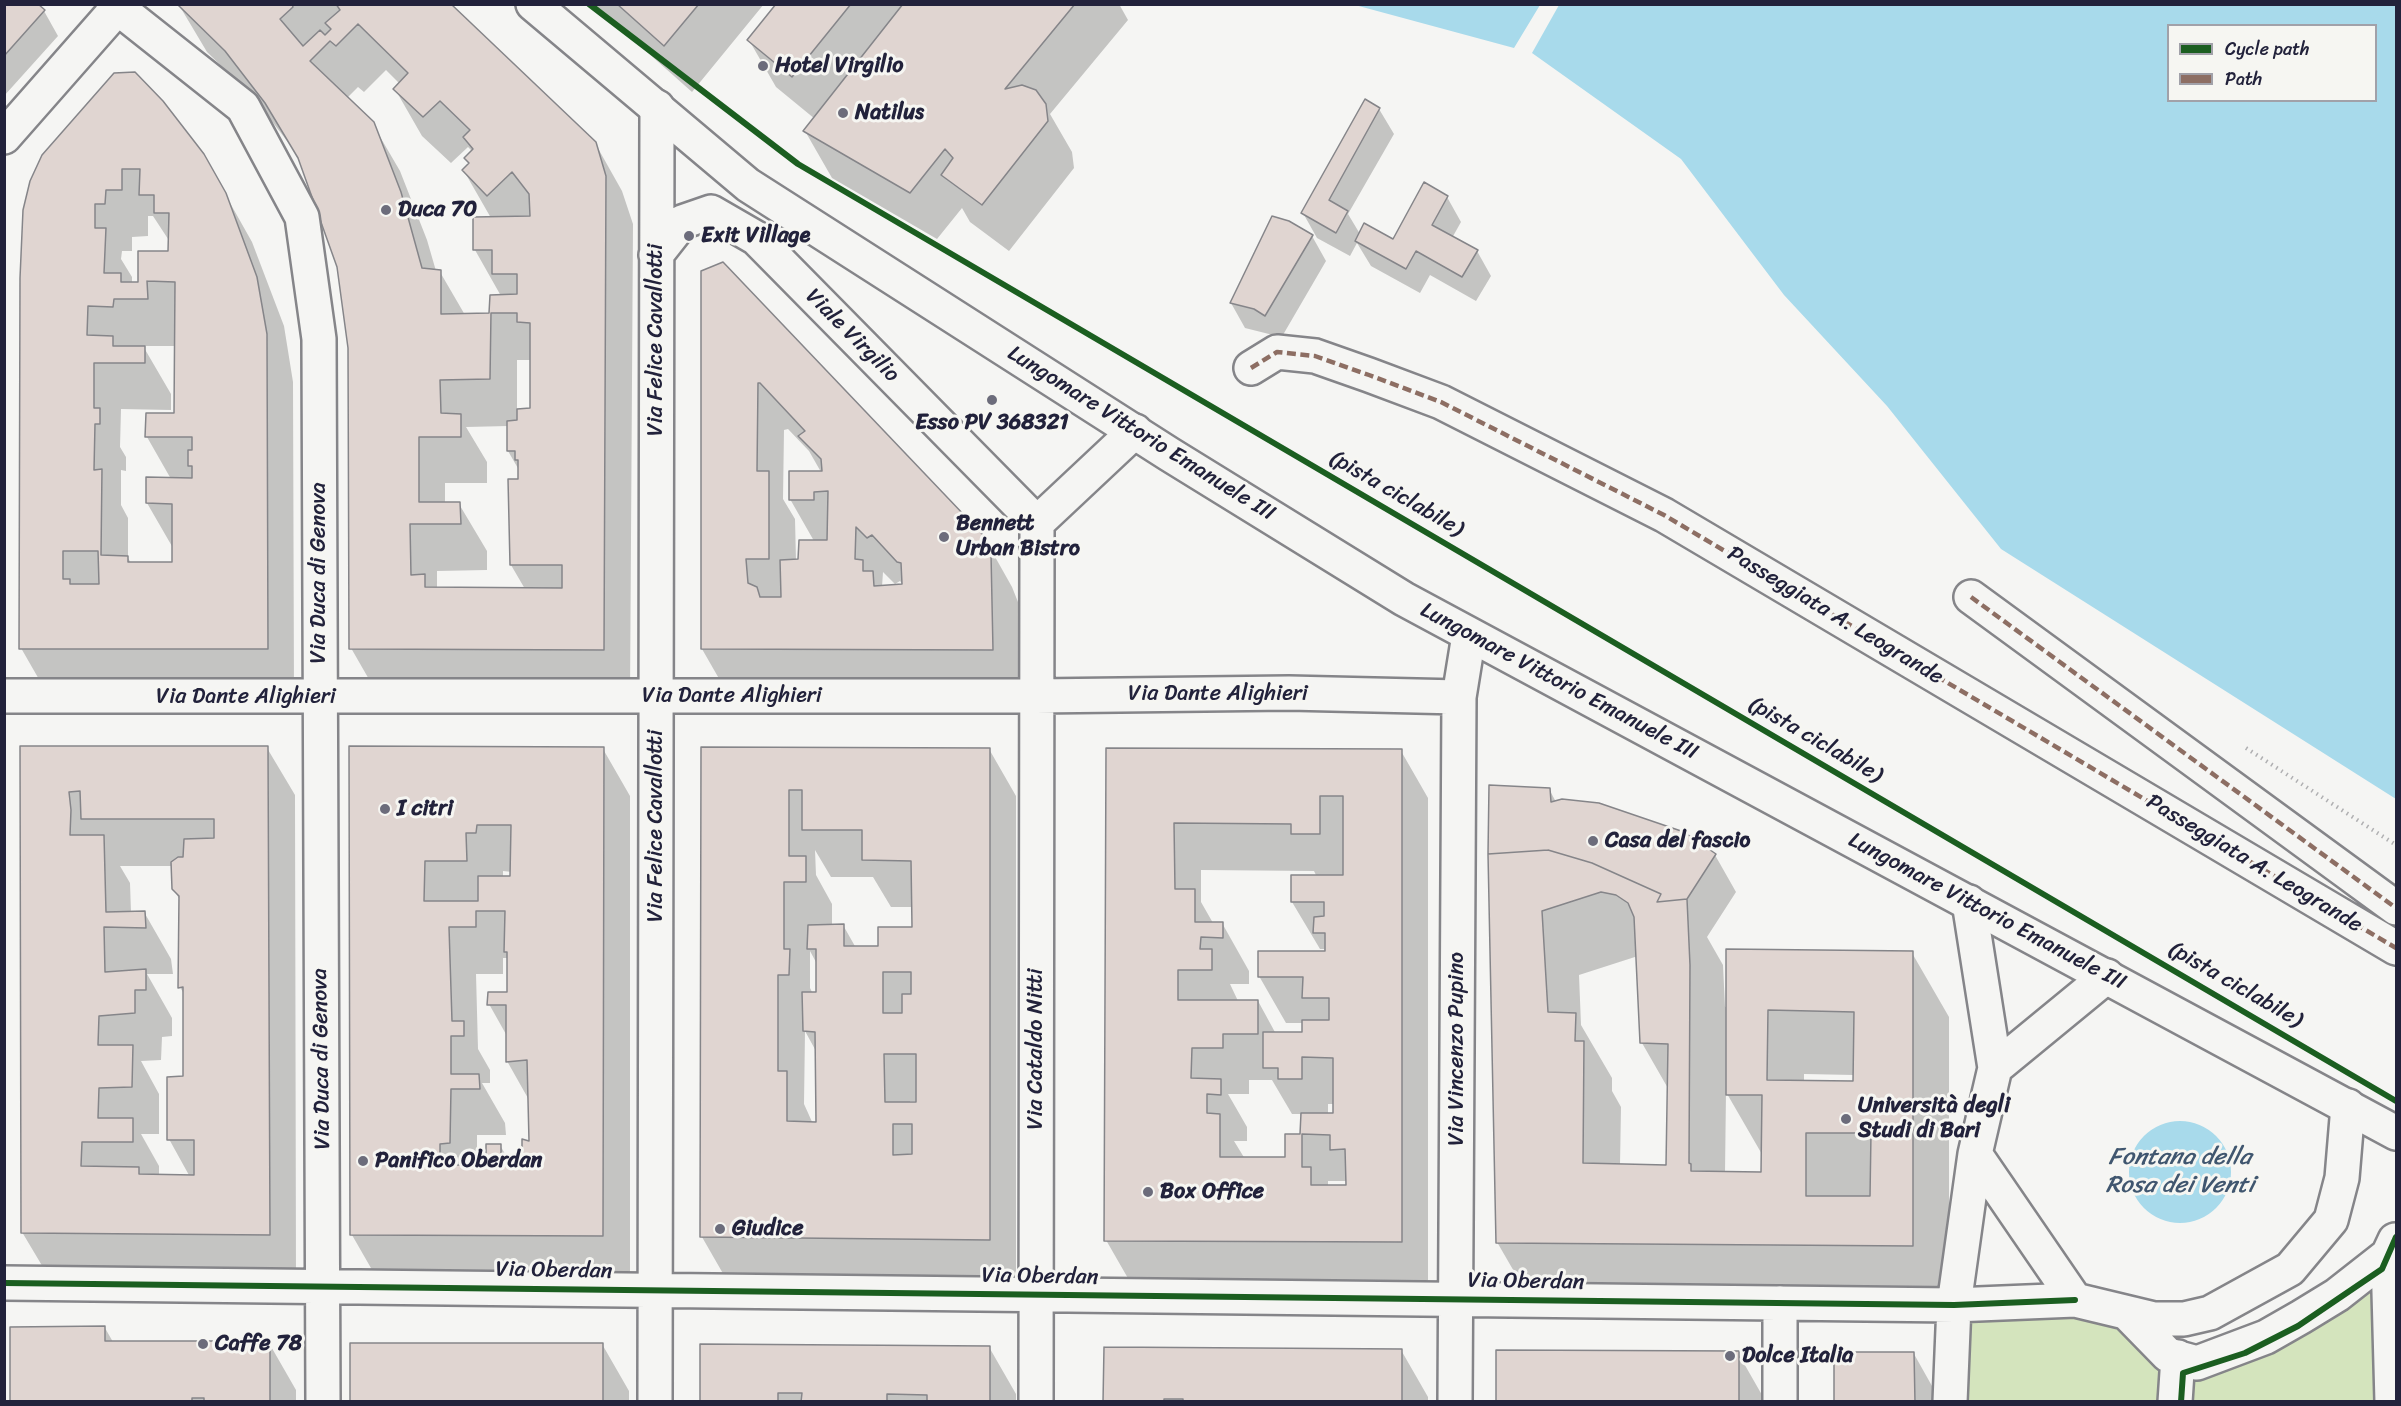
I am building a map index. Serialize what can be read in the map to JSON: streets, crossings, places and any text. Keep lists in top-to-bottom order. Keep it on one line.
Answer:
{"streets":{"street":["Viale Virgilio","Via Felice Cavallotti","Lungomare Vittorio Emanuele III","Via Duca di Genova","Passeggiata A. Leogrande","Via Dante Alighieri","Via Cataldo Nitti","Via Vincenzo Pupino","Via Oberdan"],"cycle path":["(pista ciclabile)"]},"crossings":[["Viale Virgilio","Via Felice Cavallotti"],["Viale Virgilio","Via Cataldo Nitti"],["Via Felice Cavallotti","Lungomare Vittorio Emanuele III"],["Via Felice Cavallotti","Via Dante Alighieri"],["Via Felice Cavallotti","Via Oberdan"],["Lungomare Vittorio Emanuele III","Via Vincenzo Pupino"],["Lungomare Vittorio Emanuele III","Via Oberdan"],["Via Duca di Genova","Via Dante Alighieri"],["Via Duca di Genova","Via Oberdan"],["Via Dante Alighieri","Via Cataldo Nitti"],["Via Dante Alighieri","Via Vincenzo Pupino"],["Via Cataldo Nitti","Via Oberdan"],["Via Vincenzo Pupino","Via Oberdan"]],"water":["Fontana della Rosa dei Venti"],"places":["Hotel Virgilio","Natilus","Duca 70","Exit Village","Esso PV 368321","Bennett Urban Bistro","I citri","Casa del fascio","Università degli Studi di Bari","Panifico Oberdan","Box Office","Giudice","Caffe 78","Dolce Italia"],"legend":["Cycle path","Path"]}
